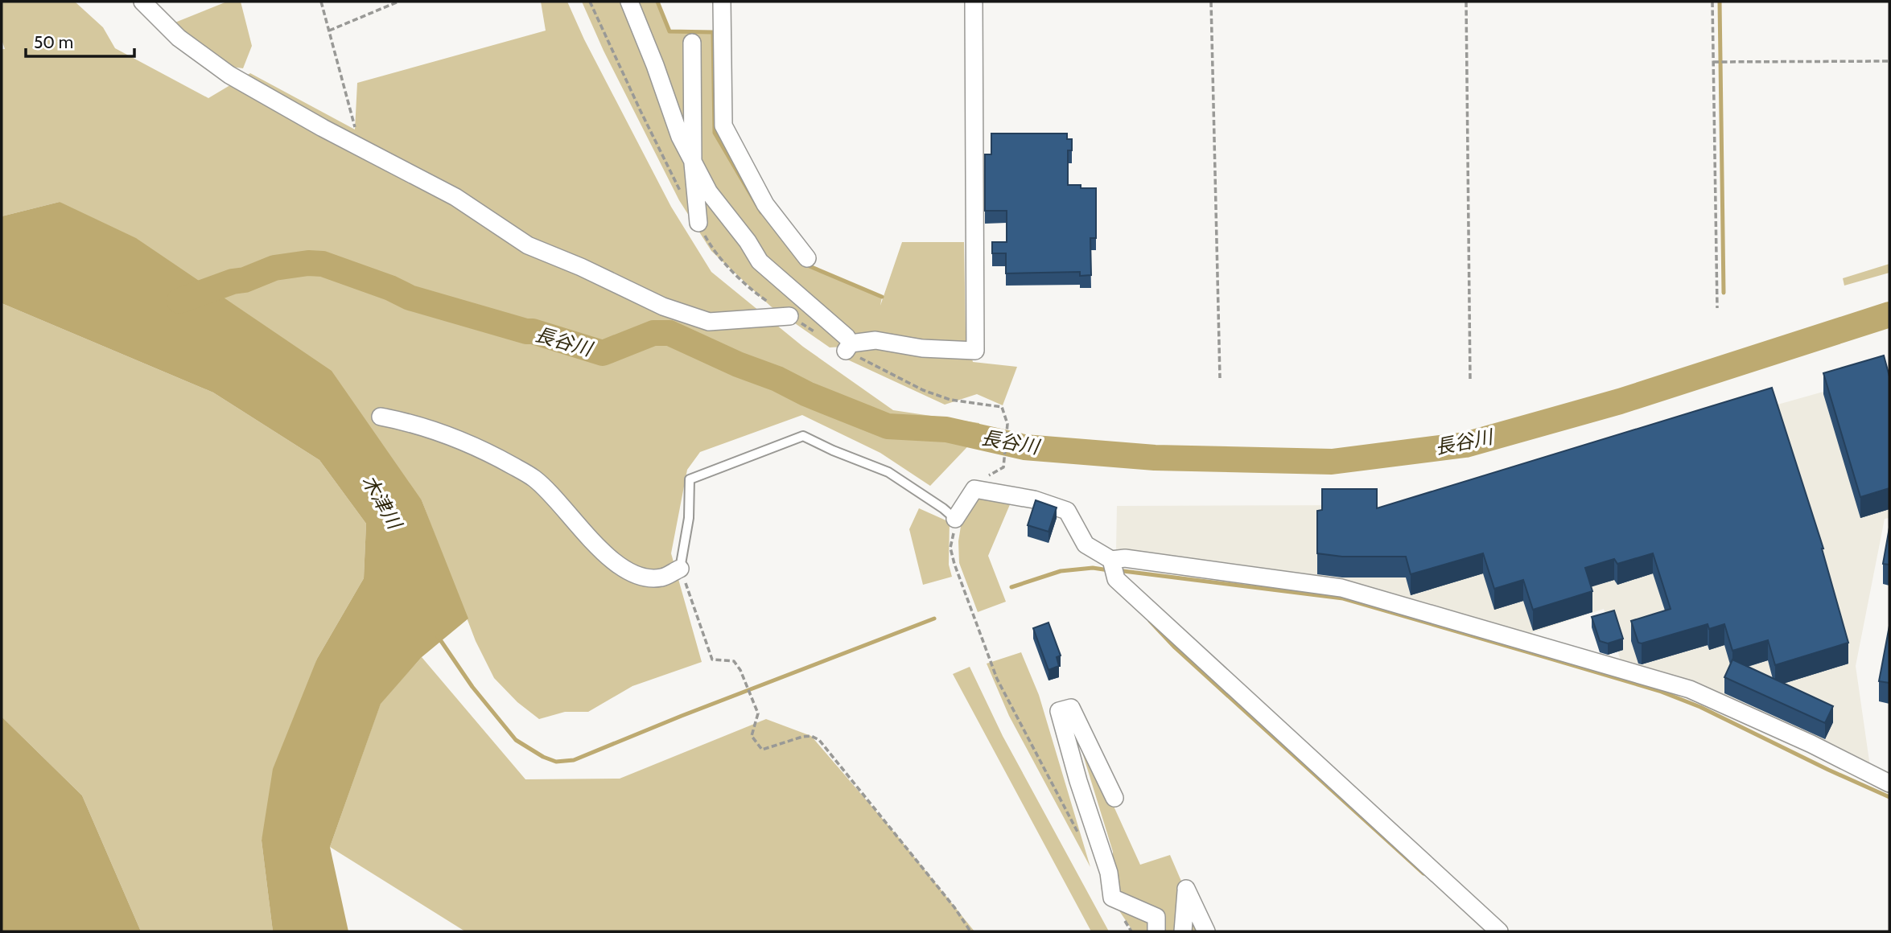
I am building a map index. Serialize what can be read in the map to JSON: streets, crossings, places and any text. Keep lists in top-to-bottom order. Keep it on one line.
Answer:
{"water":["長谷川","木津川"],"scale_bar":"50 m"}
